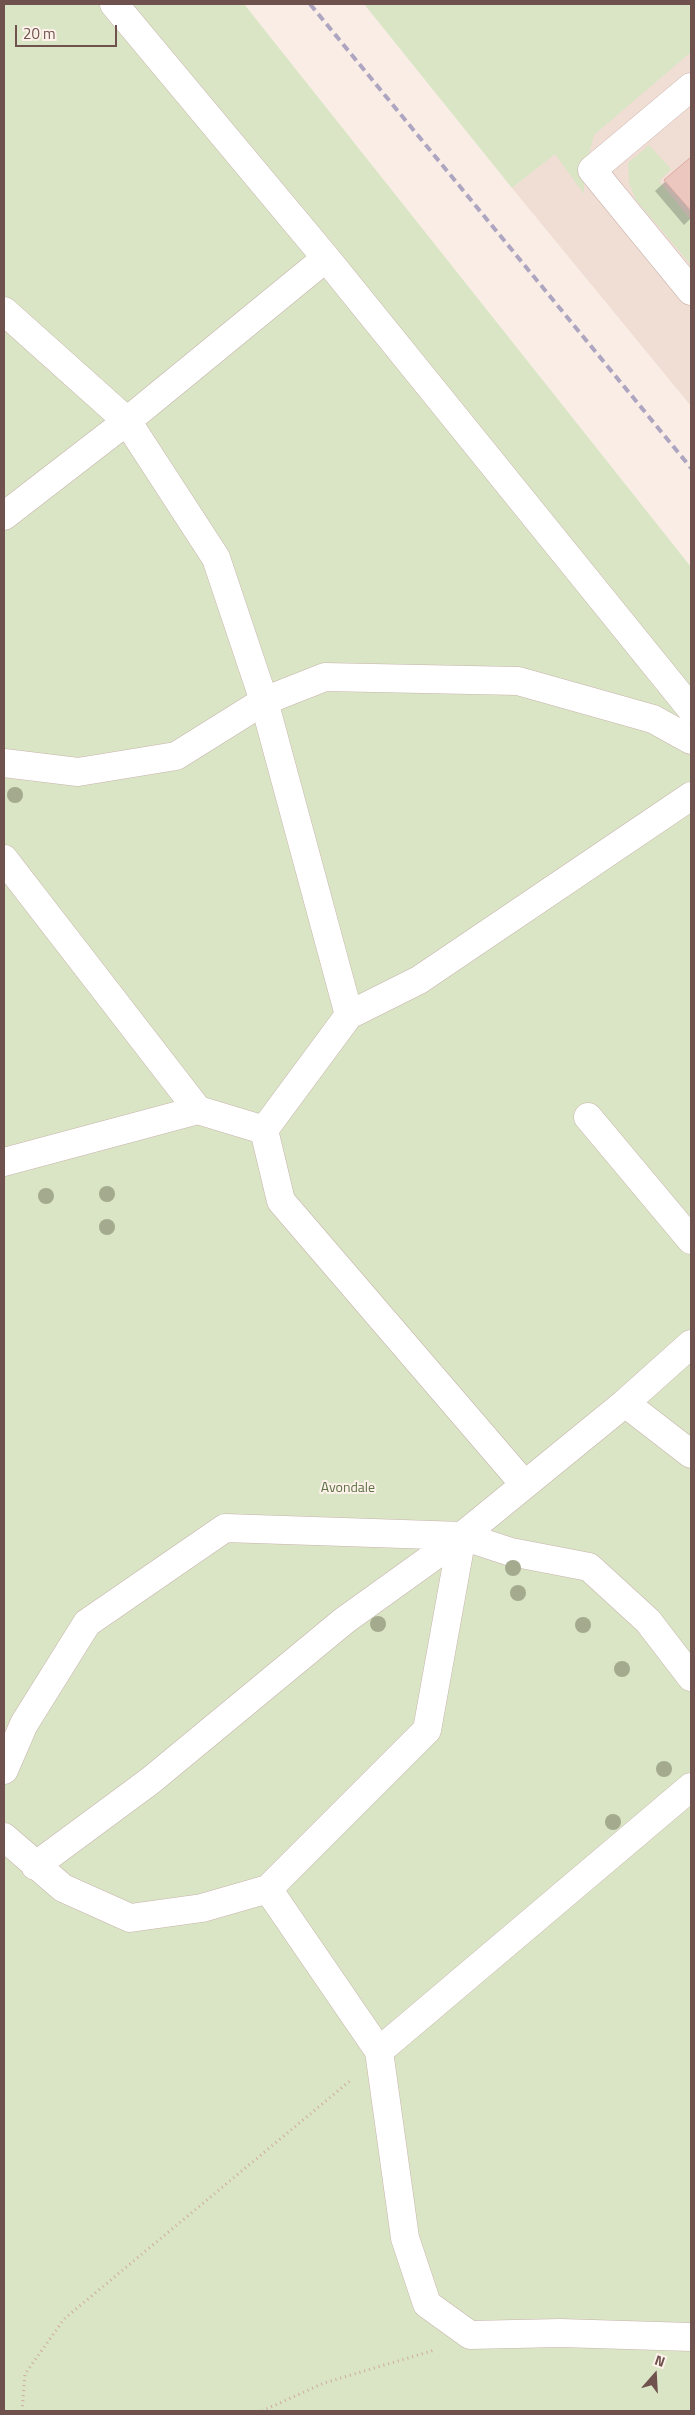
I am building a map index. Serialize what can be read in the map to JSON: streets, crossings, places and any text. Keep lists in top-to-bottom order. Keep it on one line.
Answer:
{"parks":["Avondale"],"scale_bar":"20 m","north":"top"}
